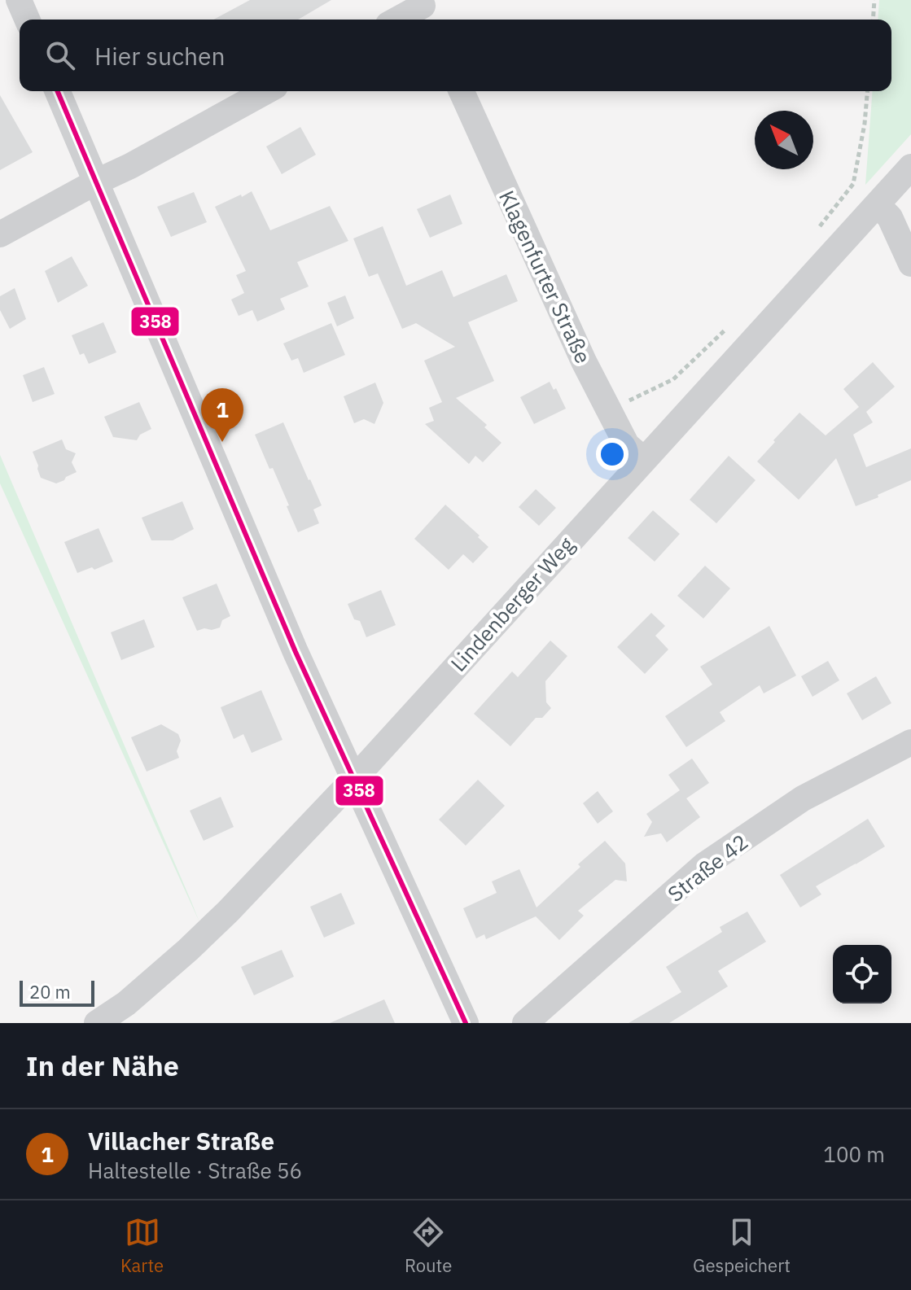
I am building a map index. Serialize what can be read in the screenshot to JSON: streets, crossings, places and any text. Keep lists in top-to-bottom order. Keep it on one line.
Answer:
{"streets":{"street":["Klagenfurter Straße","Lindenberger Weg","Straße 42"]},"crossings":[["Klagenfurter Straße","Lindenberger Weg"]],"lines":["transit line 358"],"scale_bar":"20 m","north":"top left","page":{"search":"Hier suchen","pins":"1","scale":"20 m","heading":"In der Nähe","list":[{"mark":"1","name":"Villacher Straße","note":"Haltestelle · Straße 56","value":"100 m"}],"nav":["Karte","Route","Gespeichert"]}}
